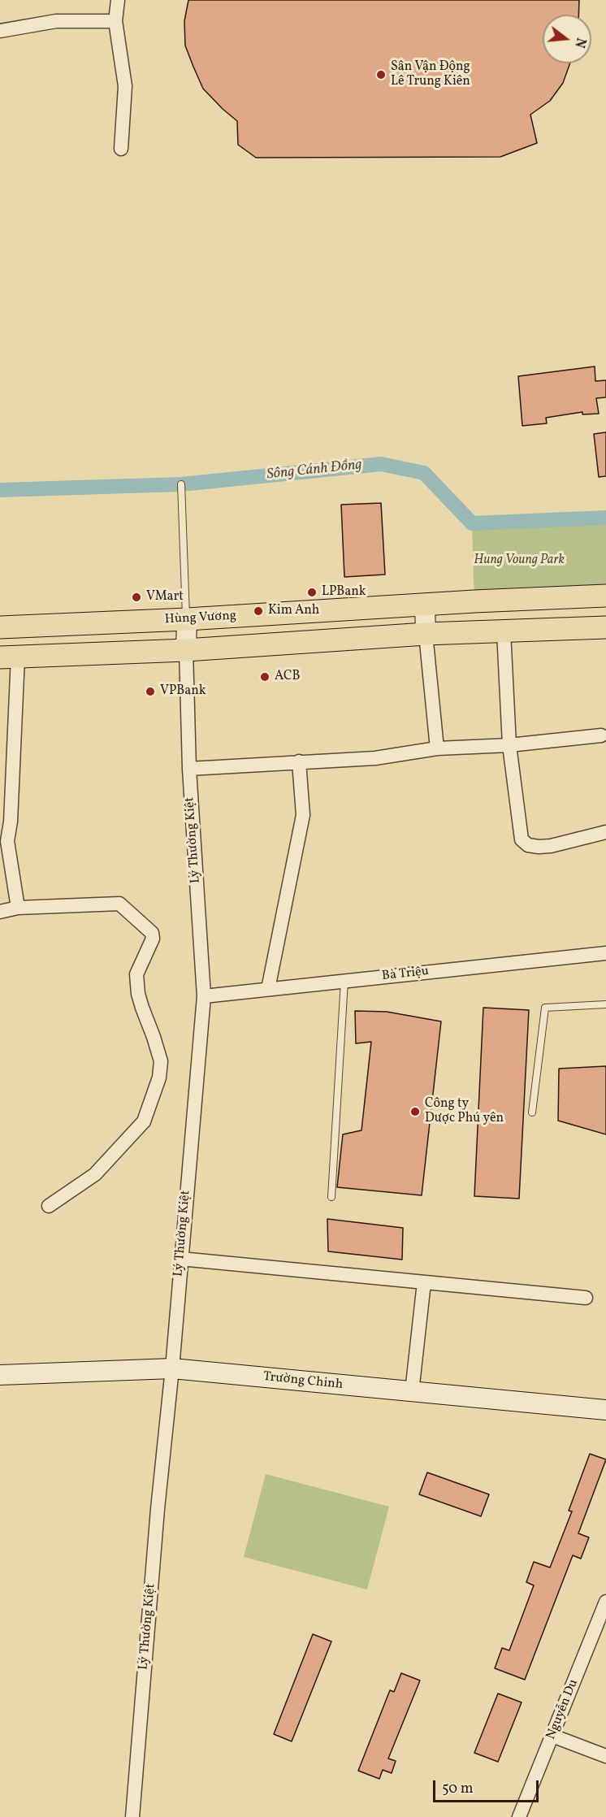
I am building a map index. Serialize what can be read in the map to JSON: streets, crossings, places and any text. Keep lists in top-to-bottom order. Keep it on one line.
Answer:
{"streets":{"main road":["Hùng Vương"],"street":["Lý Thường Kiệt","Bà Triệu","Trường Chinh","Nguyễn Du"]},"crossings":[["Lý Thường Kiệt","Bà Triệu"],["Lý Thường Kiệt","Trường Chinh"]],"water":["Sông Cánh Đồng"],"parks":["Hung Voung Park"],"places":["Sân Vận Động Lê Trung Kiên","LPBank","VMart","Kim Anh","ACB","VPBank","Công ty Dược Phú yên"],"scale_bar":"50 m","north":"right"}
